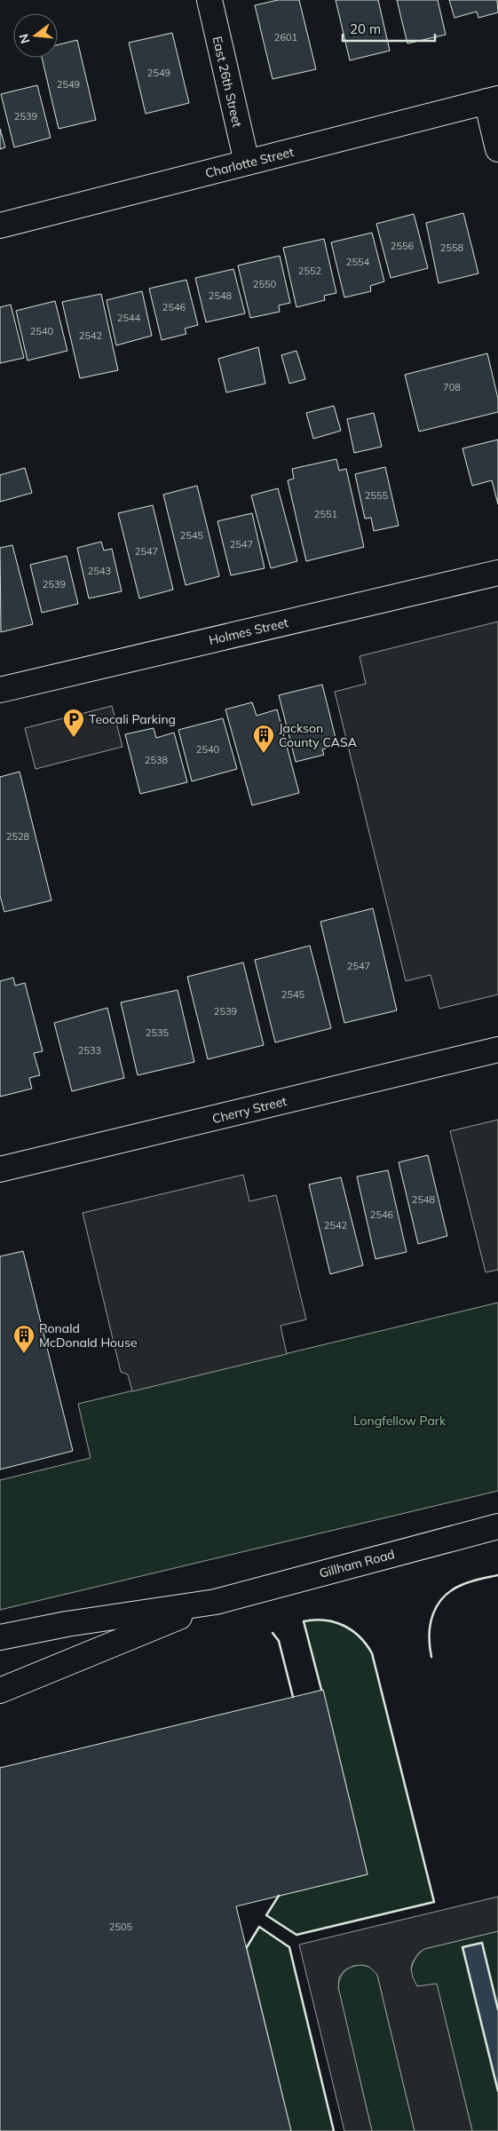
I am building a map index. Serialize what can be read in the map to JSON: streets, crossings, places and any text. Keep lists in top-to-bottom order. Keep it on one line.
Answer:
{"streets":{"street":["East 26th Street","Charlotte Street","Holmes Street","Cherry Street","Gillham Road"]},"crossings":[["East 26th Street","Charlotte Street"]],"parks":["Longfellow Park"],"places":{"parking":["Teocali Parking"],"building":["Jackson County CASA","Ronald McDonald House"]},"house_numbers":["2601","2549","2549","2539","2556","2558","2554","2552","2550","2548","2546","2544","2540","2542","708","2555","2551","2545","2547","2547","2543","2539","2540","2538","2528","2547","2545","2539","2535","2533","2548","2546","2542","2505"],"scale_bar":"20 m","north":"left"}
